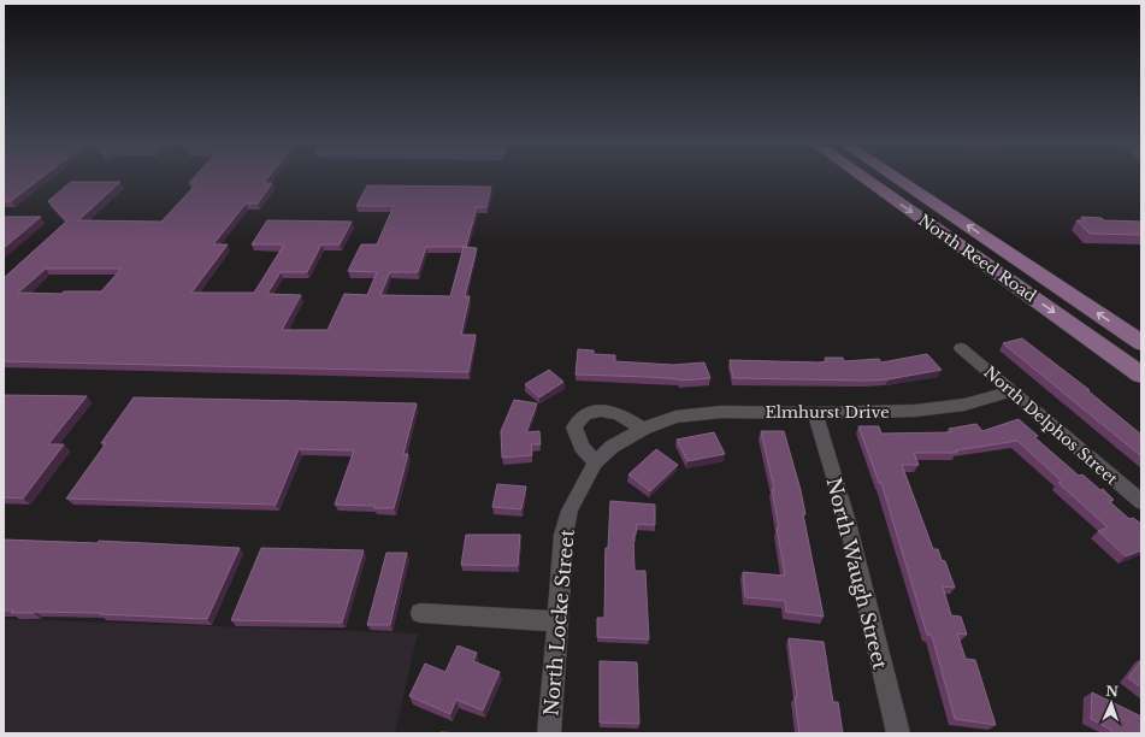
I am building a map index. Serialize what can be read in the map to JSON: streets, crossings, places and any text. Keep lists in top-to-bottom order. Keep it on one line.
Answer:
{"streets":{"main road":["North Reed Road"],"street":["Elmhurst Drive","North Delphos Street","North Waugh Street","North Locke Street"]},"crossings":[["Elmhurst Drive","North Delphos Street"],["Elmhurst Drive","North Waugh Street"],["Elmhurst Drive","North Locke Street"]],"north":"top"}
